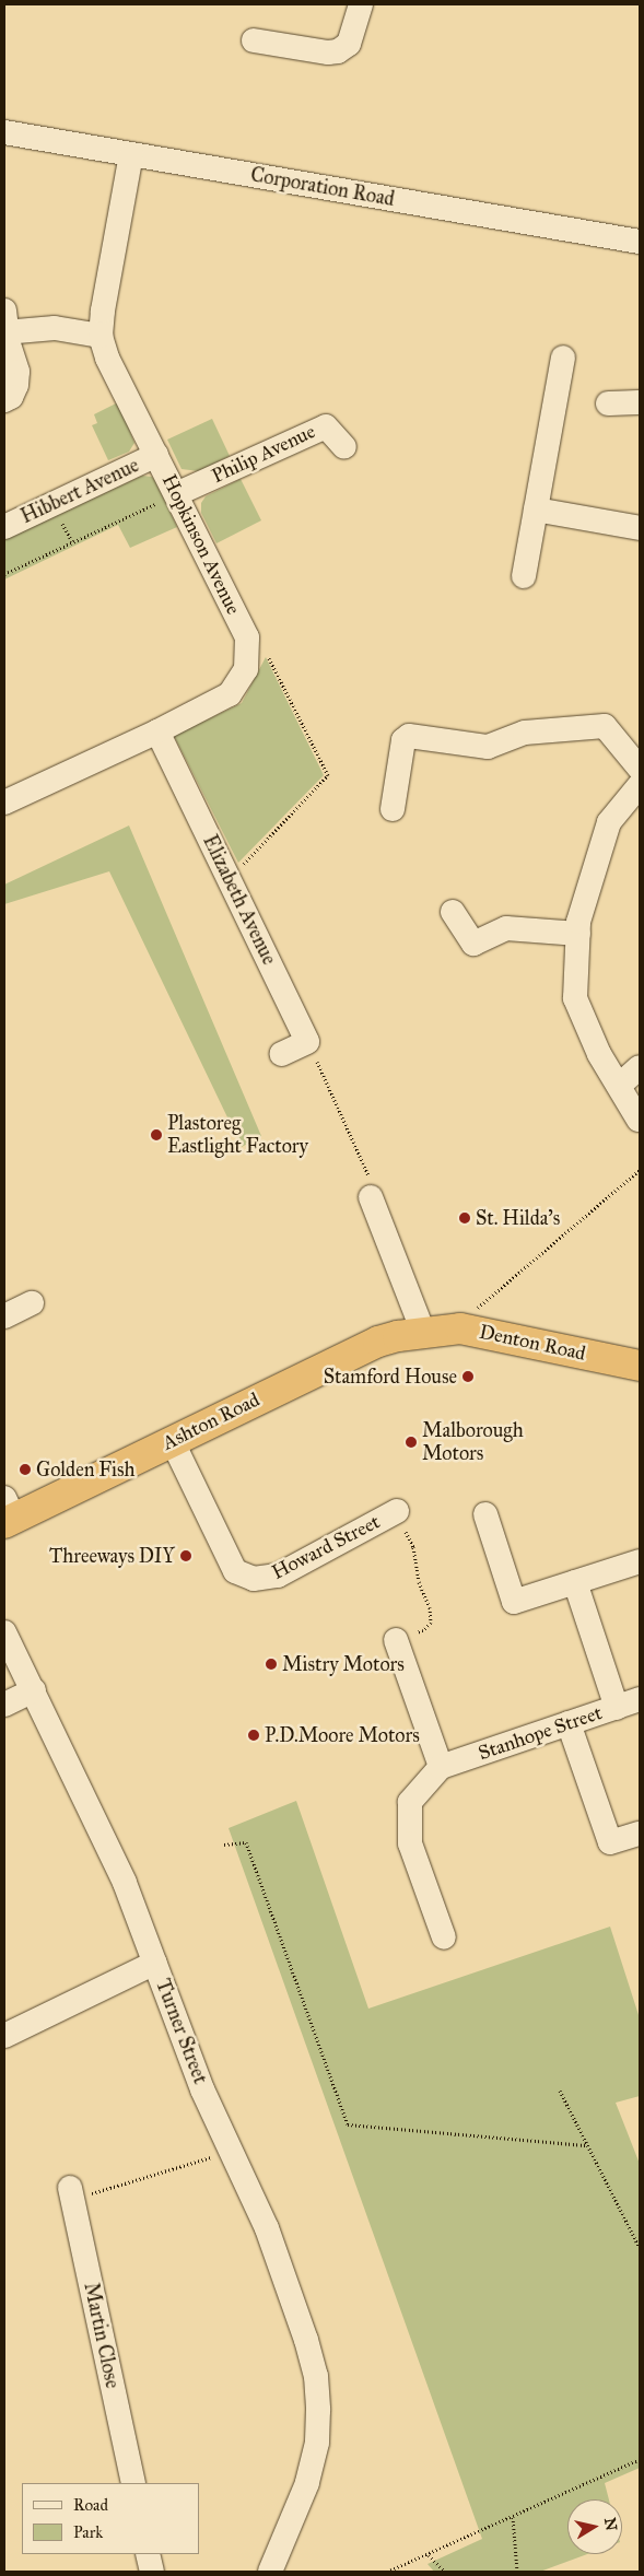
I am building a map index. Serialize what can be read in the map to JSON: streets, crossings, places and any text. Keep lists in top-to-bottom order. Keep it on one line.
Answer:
{"streets":{"highway":["Denton Road","Ashton Road"],"street":["Corporation Road","Philip Avenue","Hibbert Avenue","Hopkinson Avenue","Elizabeth Avenue","Howard Street","Stanhope Street","Turner Street","Martin Close"]},"crossings":[["Corporation Road","Hopkinson Avenue"],["Philip Avenue","Hopkinson Avenue"],["Hibbert Avenue","Hopkinson Avenue"],["Hopkinson Avenue","Elizabeth Avenue"],["Denton Road","Ashton Road"],["Ashton Road","Howard Street"]],"places":["Plastoreg Eastlight Factory","St. Hilda's","Stamford House","Malborough Motors","Golden Fish","Threeways DIY","Mistry Motors","P.D.Moore Motors"],"legend":["Road","Park"],"north":"right"}
